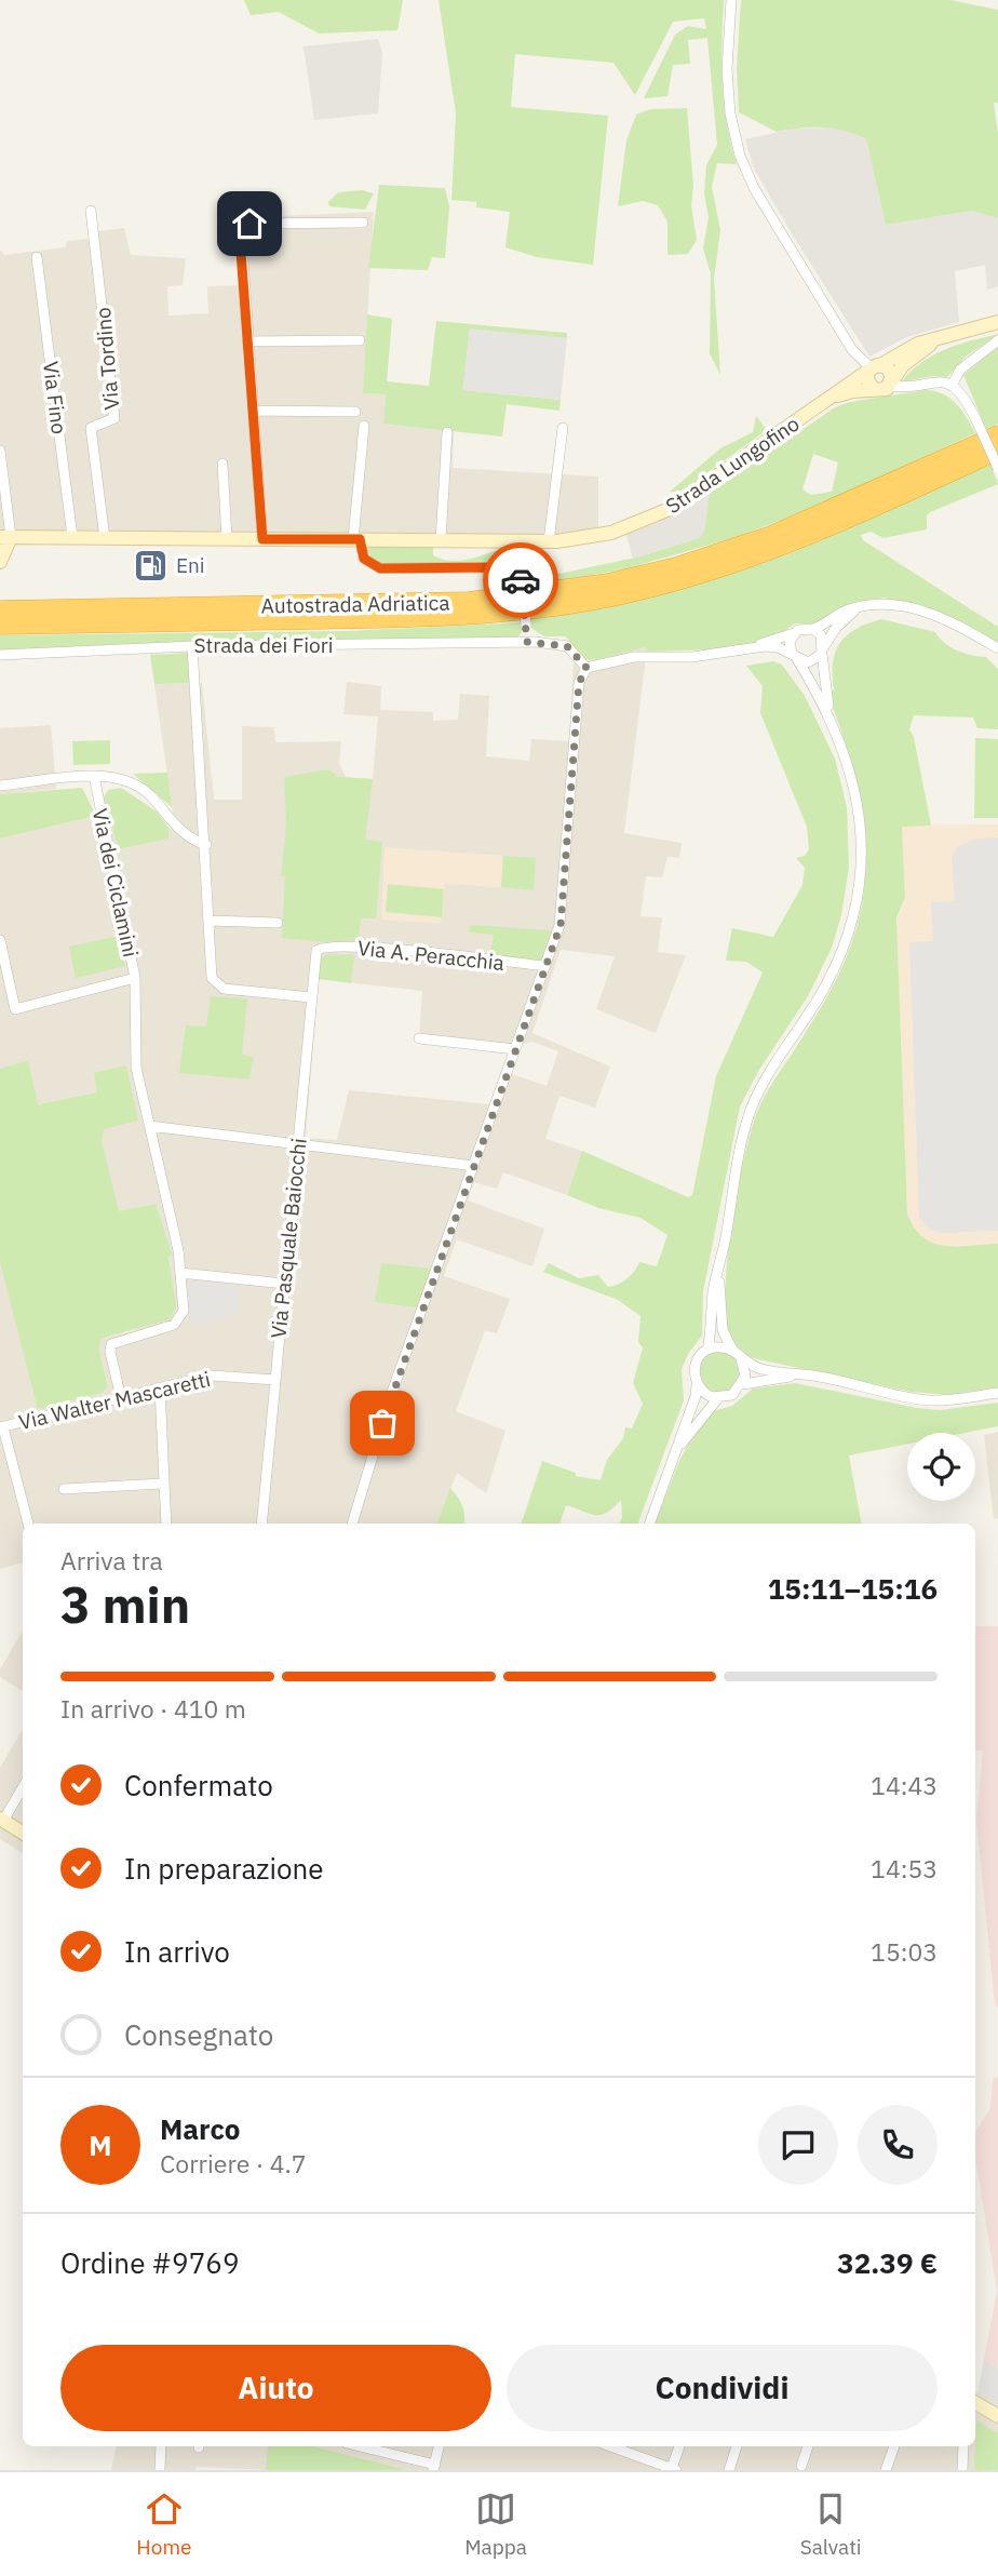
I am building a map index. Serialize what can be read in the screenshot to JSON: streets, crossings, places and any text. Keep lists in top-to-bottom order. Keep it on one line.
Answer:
{"streets":{"highway":["Autostrada Adriatica"],"main road":["Strada Lungofino"],"street":["Via Tordino","Via Fino","Strada dei Fiori","Via dei Ciclamini","Via A. Peracchia","Via Pasquale Baiocchi","Via Walter Mascaretti"]},"crossings":[["Via Tordino","Strada Lungofino"],["Via Fino","Strada Lungofino"],["Via A. Peracchia","Via Pasquale Baiocchi"],["Via Pasquale Baiocchi","Via Walter Mascaretti"]],"places":{"fuel station":["Eni"]},"page":{"heading":["3 min","Arriva tra","15:11–15:16"],"panel":["Marco","Corriere · 4.7","Ordine #9769","32.39 €"],"bar":"In arrivo · 410 m","list":[["Confermato","14:43"],["In preparazione","14:53"],["In arrivo","15:03"],"Consegnato"],"round":"M","buttons":["Aiuto","Condividi"],"tabs":["Home","Mappa","Salvati"]}}
